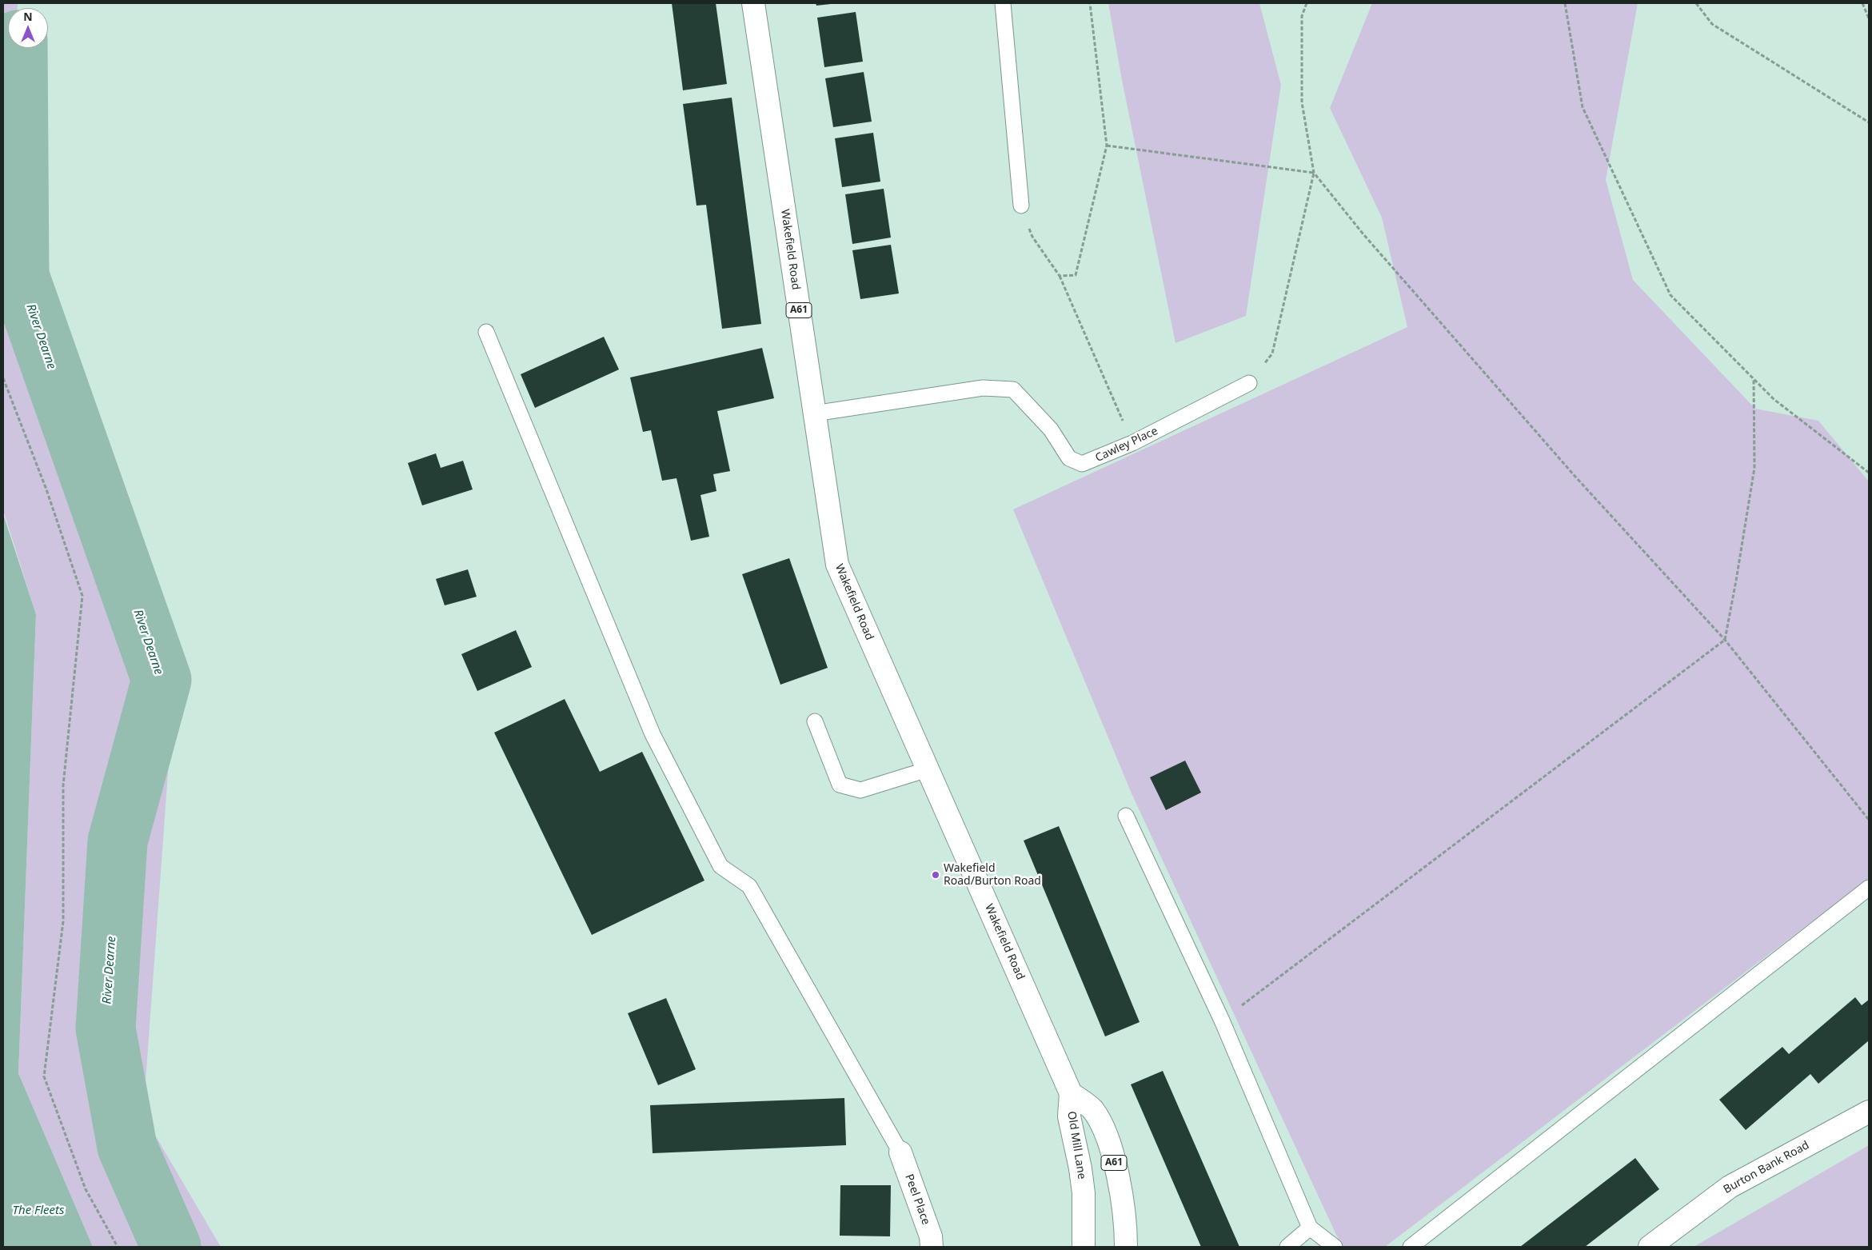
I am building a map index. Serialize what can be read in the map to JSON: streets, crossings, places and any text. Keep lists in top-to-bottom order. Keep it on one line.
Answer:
{"streets":{"main road":["Wakefield Road","A61","Old Mill Lane","Burton Bank Road","Peel Place"],"lane":["Cawley Place"]},"crossings":[["Wakefield Road","Cawley Place"],["Wakefield Road","Old Mill Lane"]],"water":["River Dearne","The Fleets"],"places":["Wakefield Road/Burton Road"],"north":"top"}
